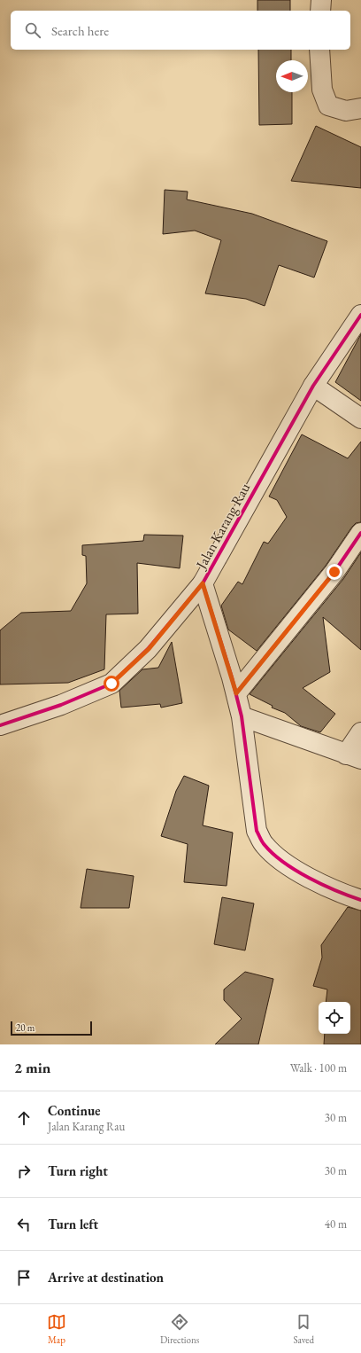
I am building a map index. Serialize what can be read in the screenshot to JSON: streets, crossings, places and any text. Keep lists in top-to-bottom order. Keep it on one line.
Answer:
{"streets":{"street":["Jalan Karang Rau"]},"scale_bar":"20 m","north":"left","page":{"search":"Search here","scale":"20 m","heading":["2 min","Walk · 100 m"],"list":[["Continue","Jalan Karang Rau","30 m"],["Turn right","30 m"],["Turn left","40 m"],"Arrive at destination"],"nav":["Map","Directions","Saved"]}}
